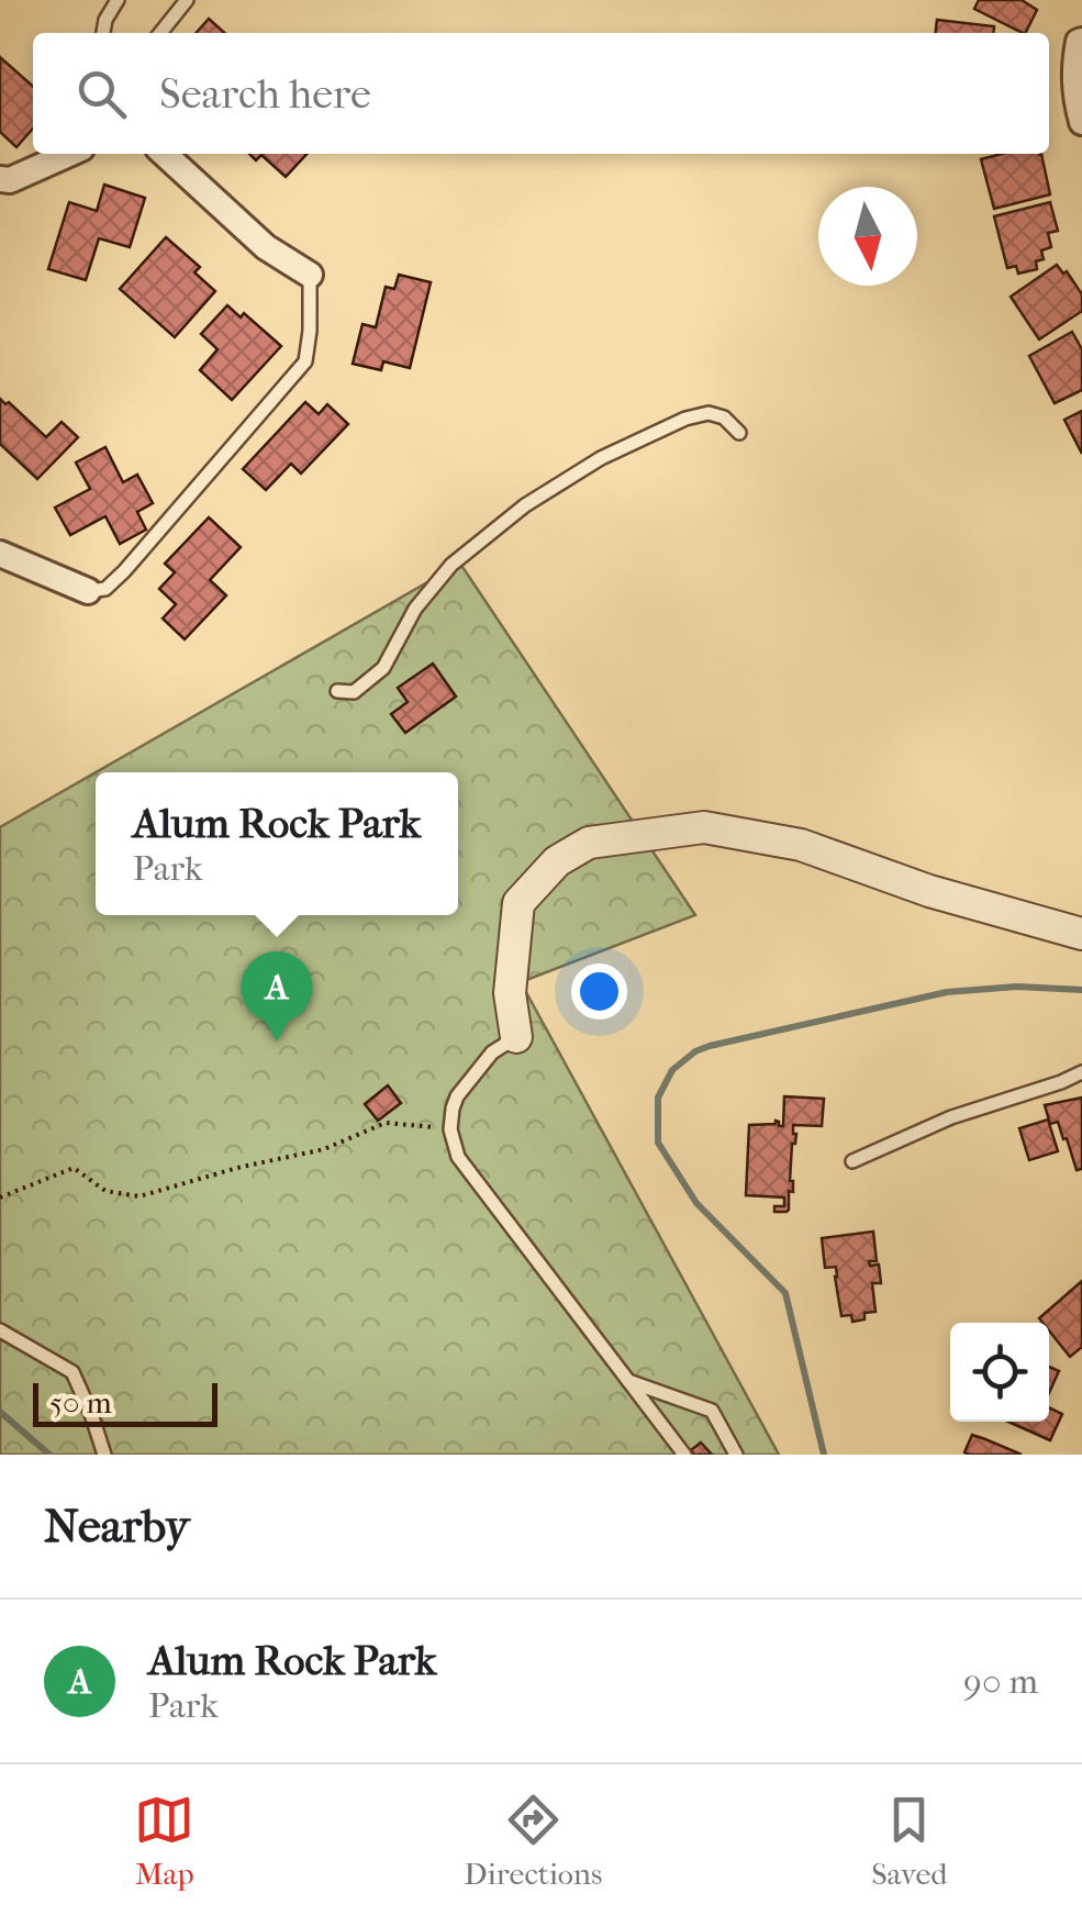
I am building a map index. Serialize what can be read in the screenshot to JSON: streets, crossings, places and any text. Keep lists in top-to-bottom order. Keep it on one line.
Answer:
{"scale_bar":"50 m","north":"bottom","page":{"search":"Search here","popup":["Alum Rock Park","Park"],"pins":"A","scale":"50 m","heading":"Nearby","list":[{"mark":"A","name":"Alum Rock Park","note":"Park","value":"90 m"}],"nav":["Map","Directions","Saved"]}}
